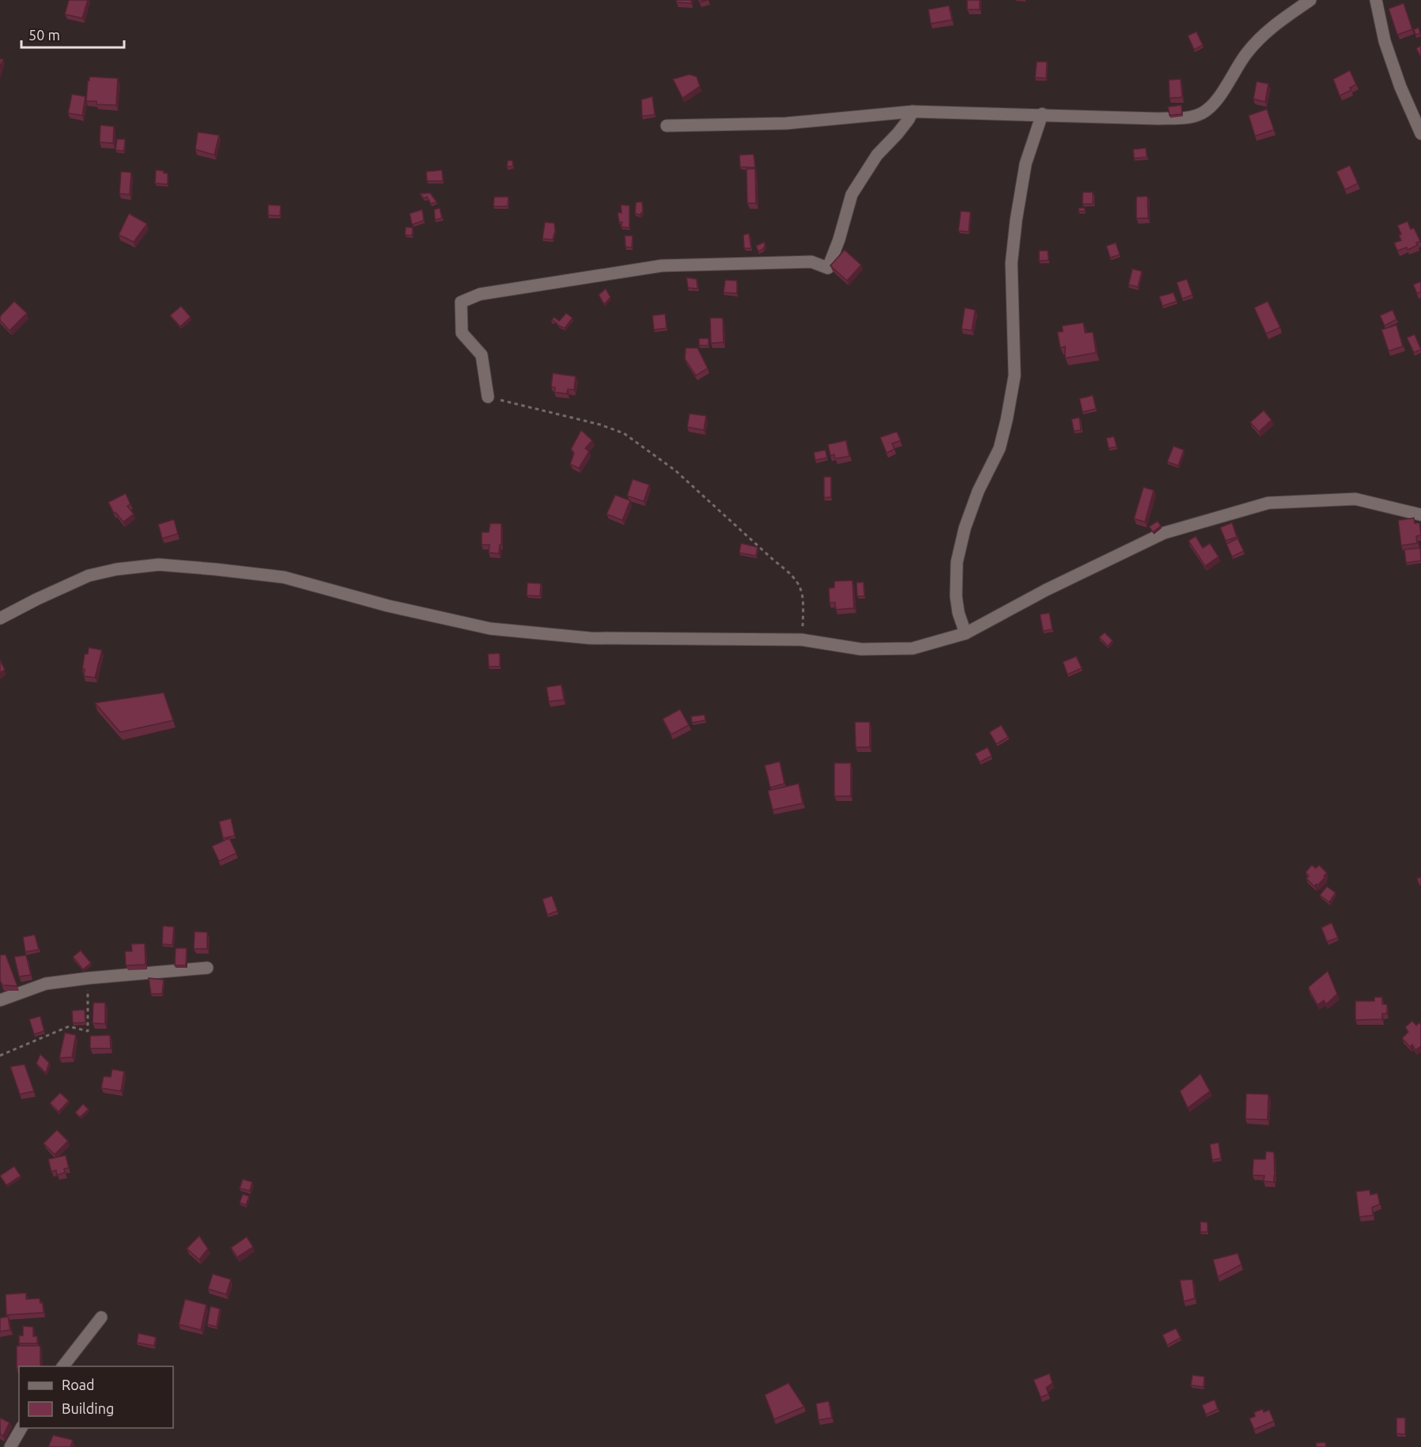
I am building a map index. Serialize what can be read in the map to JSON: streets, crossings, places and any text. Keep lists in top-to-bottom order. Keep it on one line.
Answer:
{"legend":["Road","Building"],"scale_bar":"50 m"}
